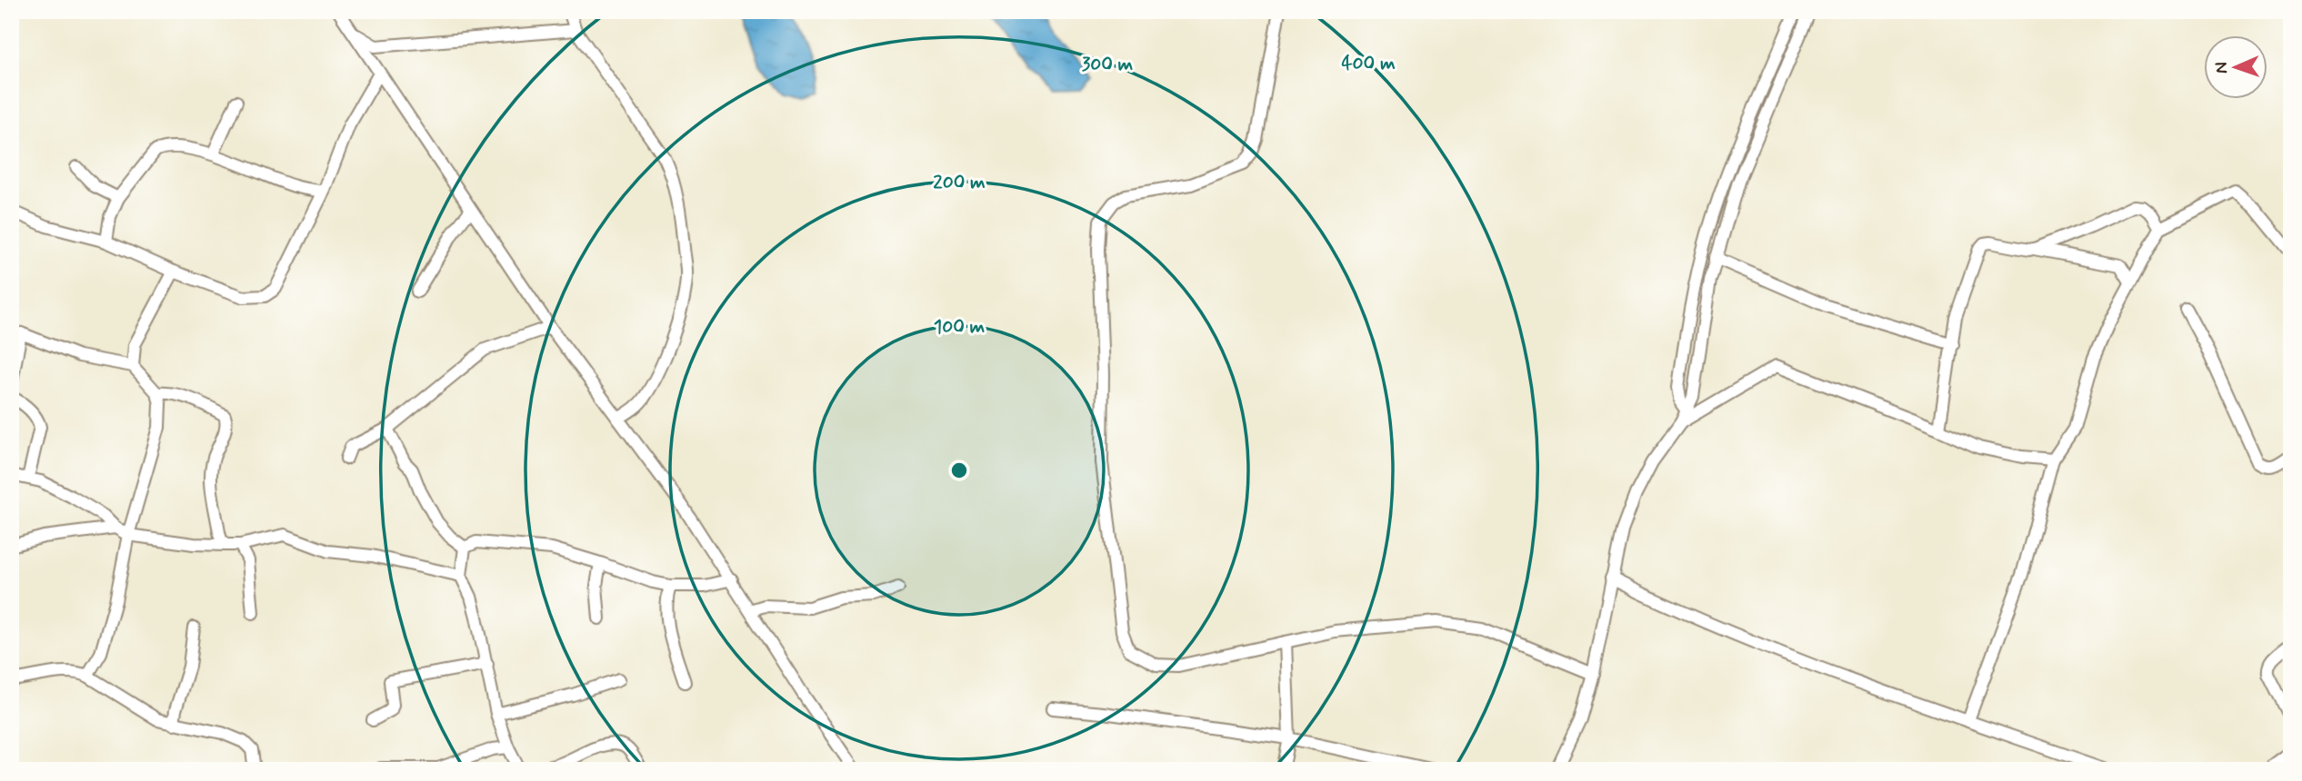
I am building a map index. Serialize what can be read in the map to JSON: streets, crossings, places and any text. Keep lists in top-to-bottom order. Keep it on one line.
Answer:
{"north":"left","rings":["400 m","300 m","200 m","100 m"]}
